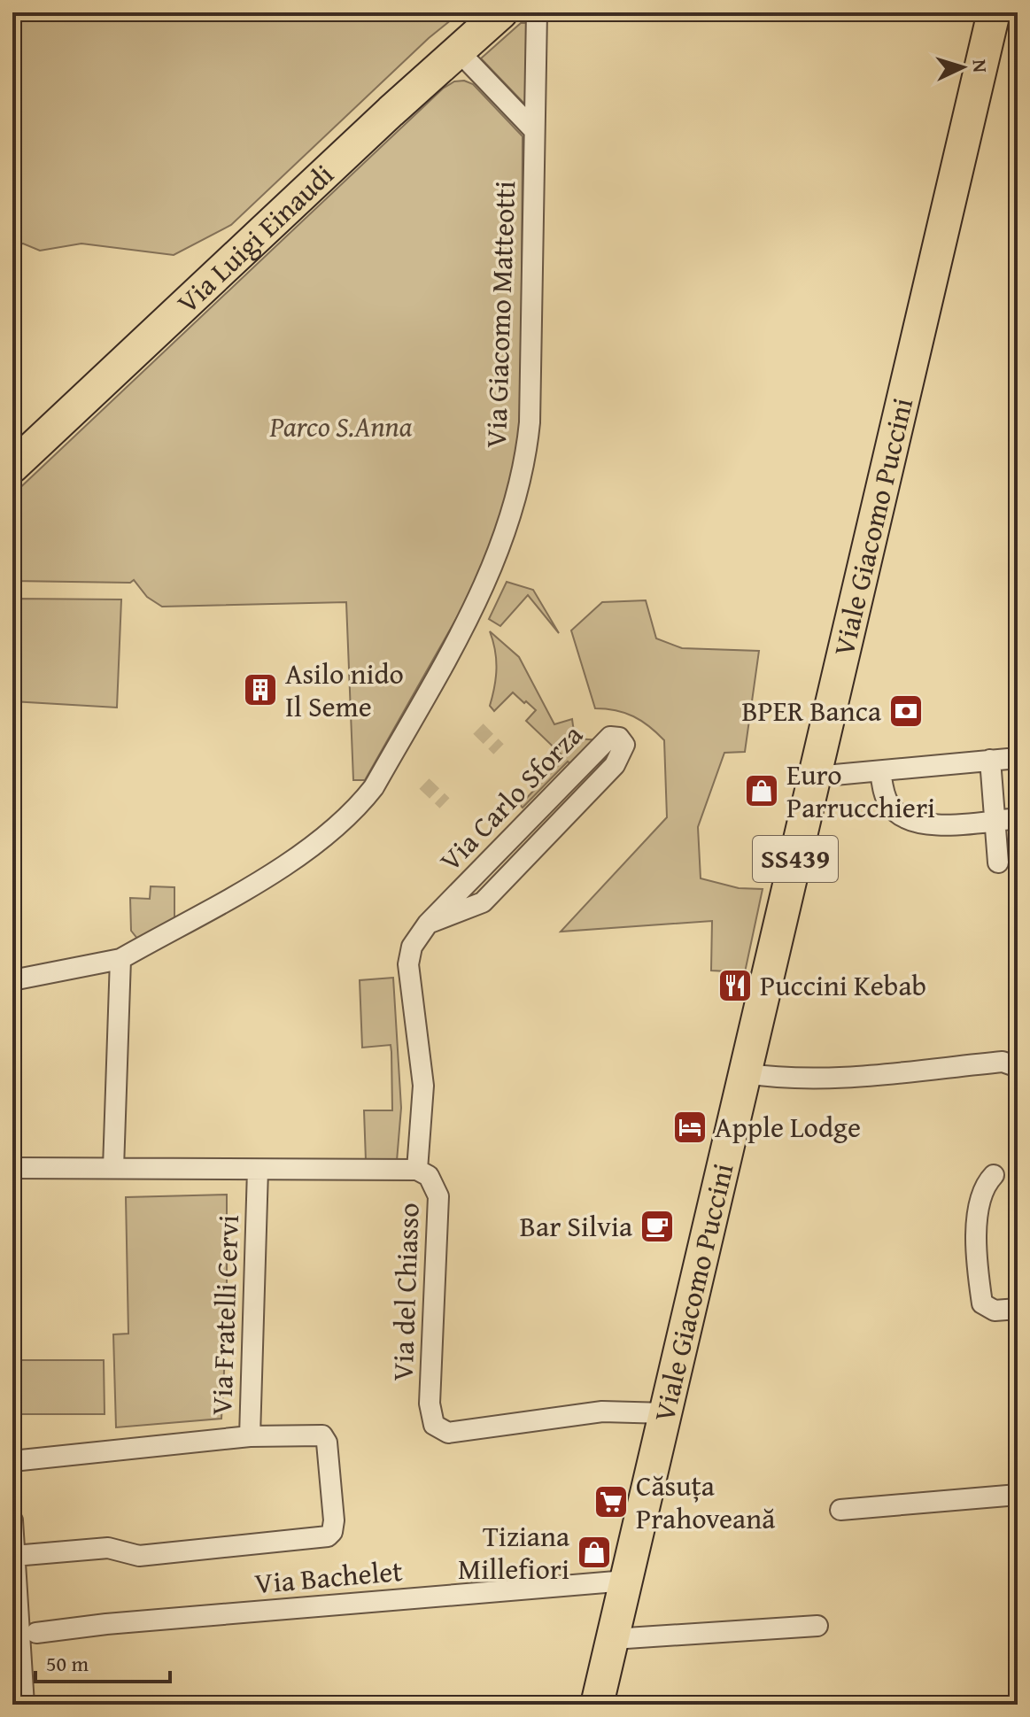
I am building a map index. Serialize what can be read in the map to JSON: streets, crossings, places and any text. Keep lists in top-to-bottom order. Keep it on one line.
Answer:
{"streets":{"main road":["Via Luigi Einaudi","Viale Giacomo Puccini","SS439"],"street":["Via Giacomo Matteotti","Via Carlo Sforza","Via del Chiasso","Via Fratelli Cervi","Via Bachelet"]},"crossings":[["Viale Giacomo Puccini","Via del Chiasso"],["Viale Giacomo Puccini","Via Bachelet"],["Via Carlo Sforza","Via del Chiasso"],["Via del Chiasso","Via Fratelli Cervi"]],"parks":["Parco S.Anna"],"places":{"building":["Asilo nido Il Seme"],"bank":["BPER Banca"],"shop":["Euro Parrucchieri","Tiziana Millefiori"],"restaurant":["Puccini Kebab"],"hotel":["Apple Lodge"],"cafe":["Bar Silvia"],"supermarket":["Căsuța Prahoveană"]},"scale_bar":"50 m","north":"right"}
